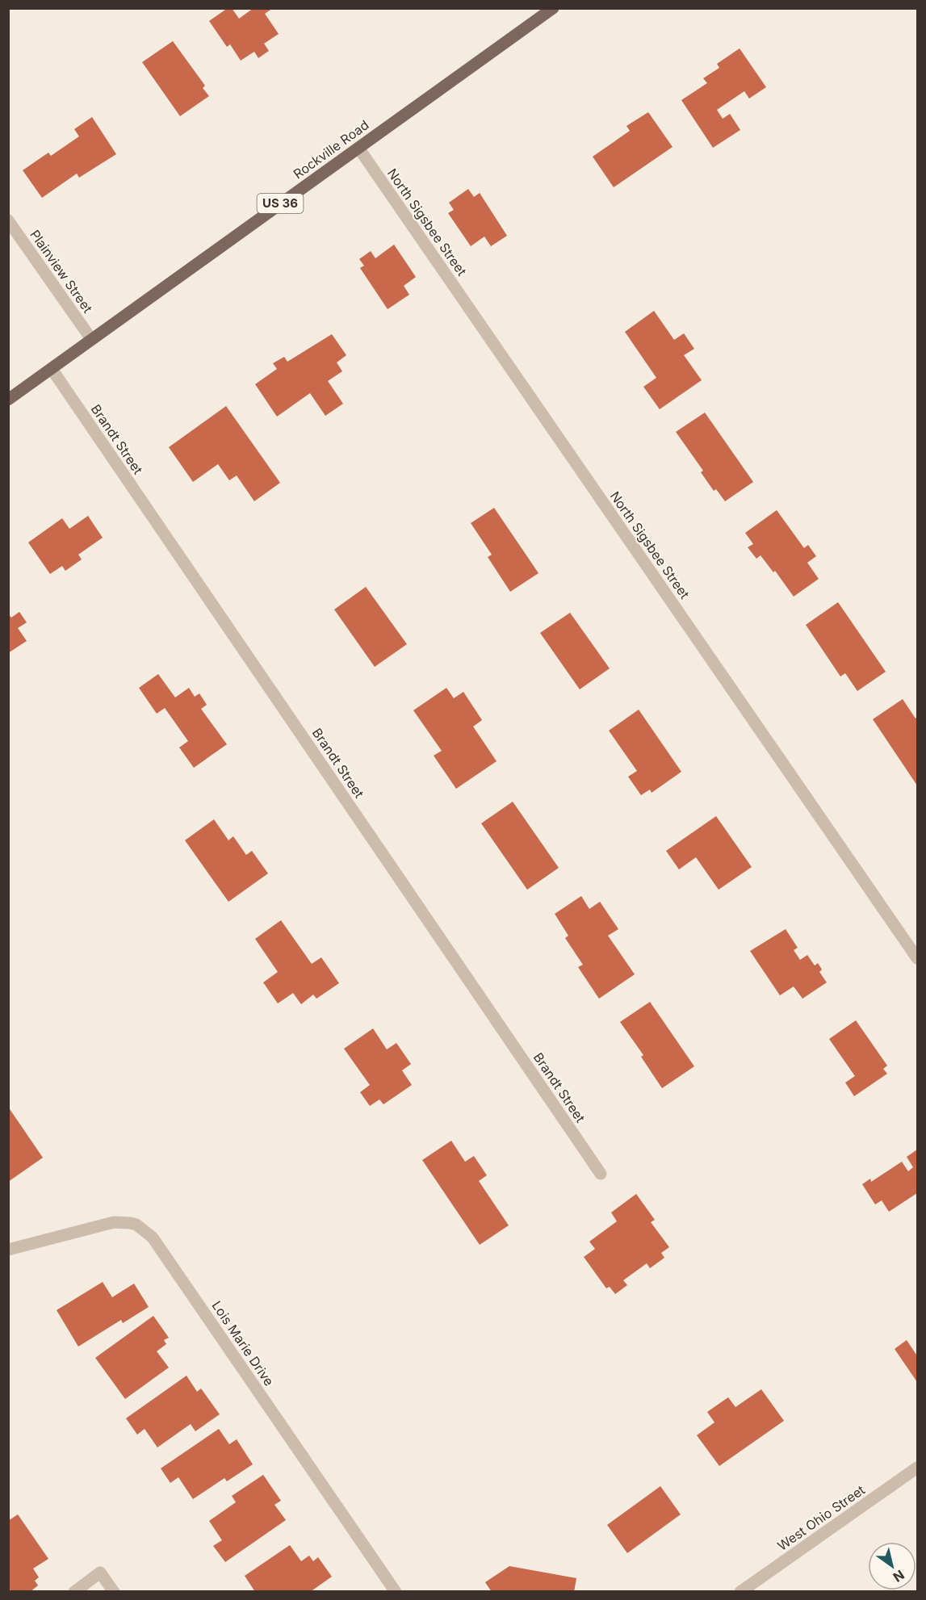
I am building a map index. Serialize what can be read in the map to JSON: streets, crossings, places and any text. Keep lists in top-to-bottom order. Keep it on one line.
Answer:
{"streets":{"main road":["Rockville Road","US 36"],"street":["North Sigsbee Street","Plainview Street","Brandt Street","Lois Marie Drive","West Ohio Street"]},"crossings":[["Rockville Road","North Sigsbee Street"],["Rockville Road","Plainview Street"],["Rockville Road","Brandt Street"]],"north":"bottom right"}
